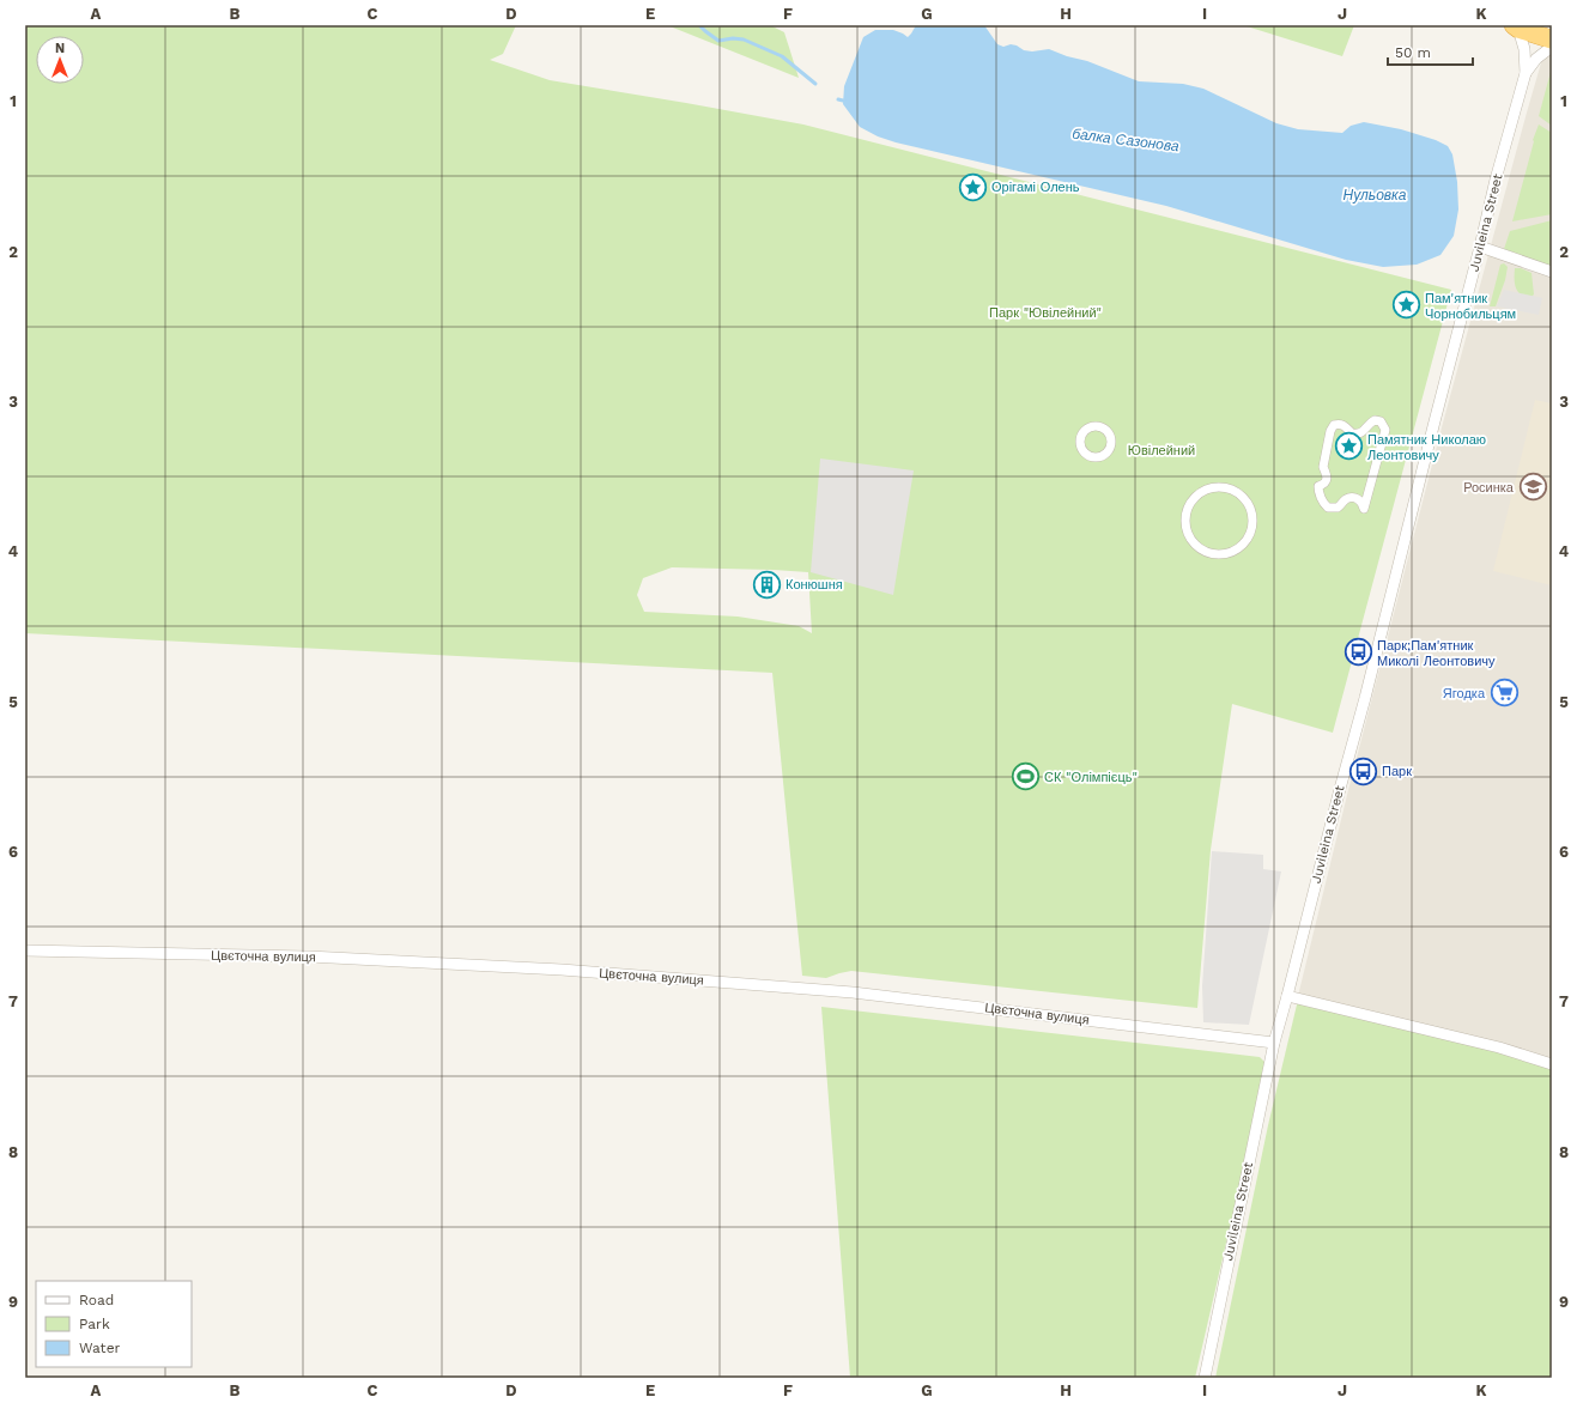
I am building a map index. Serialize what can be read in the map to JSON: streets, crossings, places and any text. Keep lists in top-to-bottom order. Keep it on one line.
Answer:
{"streets":{"street":["Juvileina Street","Цвєточна вулиця"]},"crossings":[["Juvileina Street","Цвєточна вулиця"]],"water":["балка Сазонова","Нульовка"],"parks":["Парк \"Ювілейний\"","Ювілейний"],"places":{"place":["Орігамі Олень","Пам'ятник Чорнобильцям","Памятник Николаю Леонтовичу"],"school or university":["Росинка"],"building":["Конюшня"],"bus stop":["Парк;Пам'ятник Миколі Леонтовичу","Парк"],"supermarket":["Ягодка"],"sports":["СК \"Олімпієць\""]},"legend":["Road","Park","Water"],"scale_bar":"50 m","north":"top","grid":{"columns":["A","B","C","D","E","F","G","H","I","J","K"],"rows":["1","2","3","4","5","6","7","8","9"]}}
